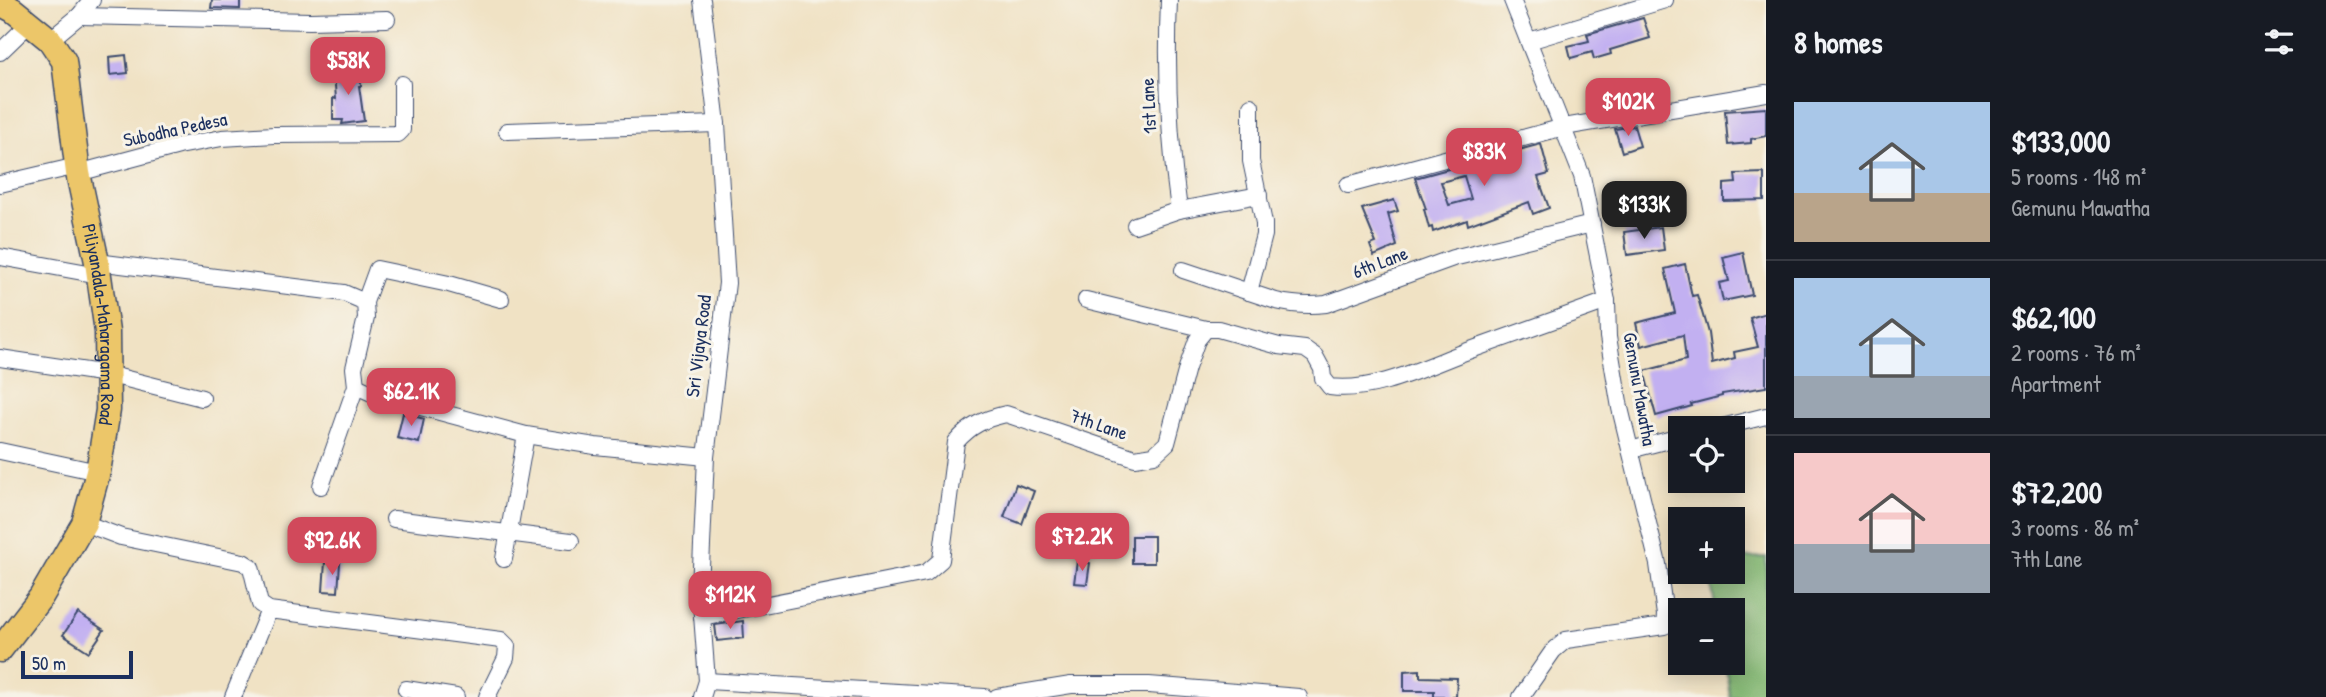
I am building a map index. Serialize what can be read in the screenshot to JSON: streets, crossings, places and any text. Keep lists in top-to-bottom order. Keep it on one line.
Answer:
{"streets":{"main road":["Piliyandala-Maharagama Road"],"street":["1st Lane","Subodha Pedesa","6th Lane","Sri Vijaya Road","Gemunu Mawatha","7th Lane"]},"crossings":[["Subodha Pedesa","Piliyandala-Maharagama Road"],["6th Lane","Gemunu Mawatha"],["Sri Vijaya Road","7th Lane"]],"scale_bar":"50 m","page":{"heading":"8 homes","price":["$58K","$102K","$83K","$133K","$62.1K","$72.2K","$92.6K","$112K"],"list":[{"name":"$133,000","note":"5 rooms · 148 m² · Gemunu Mawatha"},{"name":"$62,100","note":"2 rooms · 76 m² · Apartment"},{"name":"$72,200","note":"3 rooms · 86 m² · 7th Lane"}],"map_buttons":["+","−"],"scale":"50 m"}}
